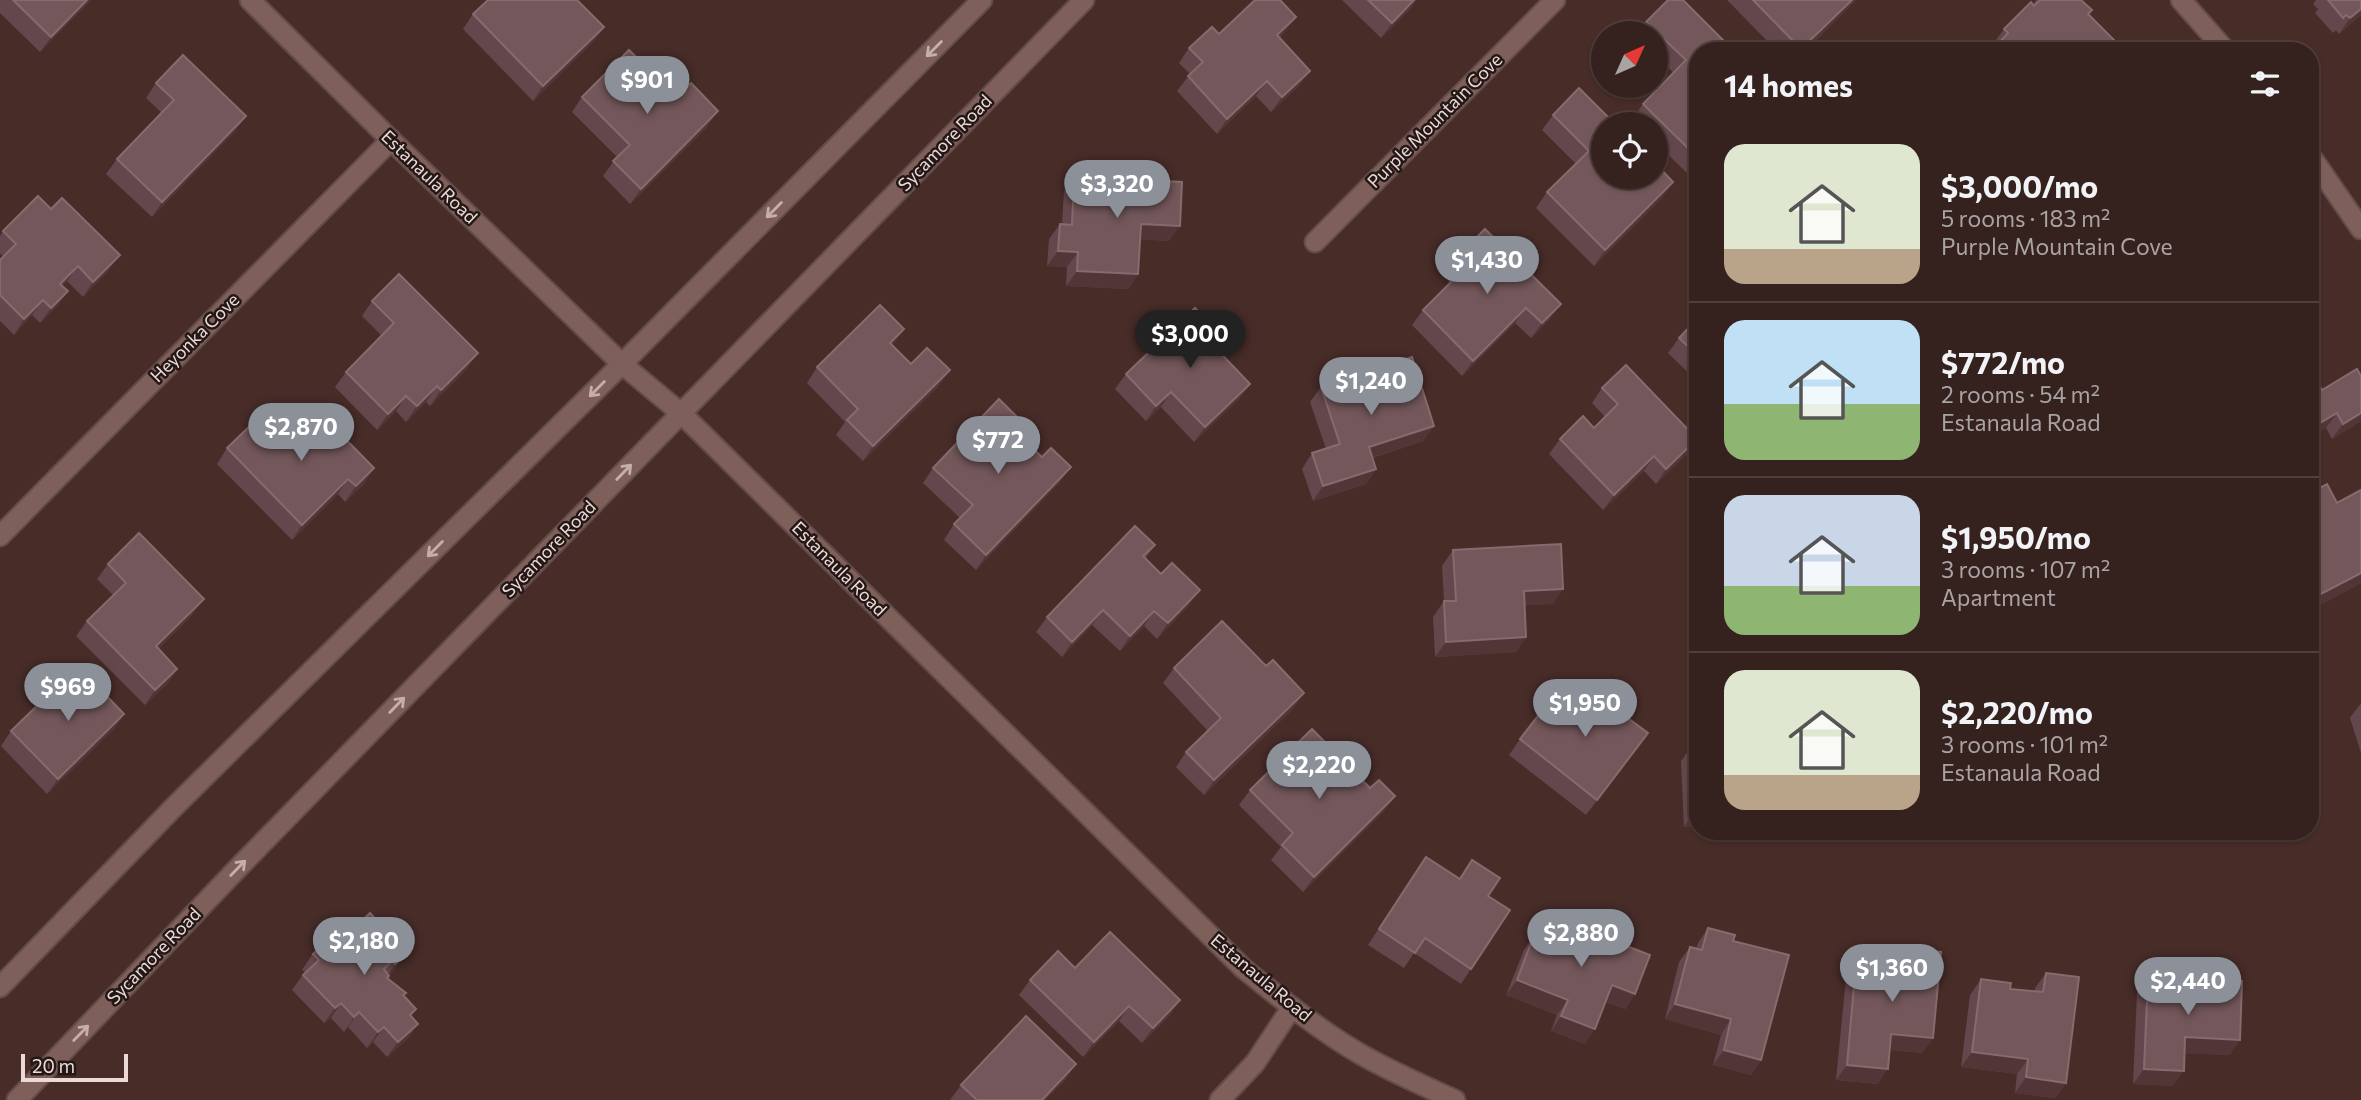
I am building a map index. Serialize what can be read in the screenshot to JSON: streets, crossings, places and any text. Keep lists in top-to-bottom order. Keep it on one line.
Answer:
{"streets":{"street":["Purple Mountain Cove","Sycamore Road","Estanaula Road","Heyonka Cove"]},"crossings":[["Sycamore Road","Estanaula Road"],["Estanaula Road","Heyonka Cove"]],"scale_bar":"20 m","north":"top right","page":{"heading":"14 homes","price":["$901","$3,320","$1,430","$3,000","$1,240","$2,870","$772","$969","$1,950","$2,220","$2,880","$2,180","$1,360","$2,440"],"list":[{"name":"$3,000/mo","note":"5 rooms · 183 m² · Purple Mountain Cove"},{"name":"$772/mo","note":"2 rooms · 54 m² · Estanaula Road"},{"name":"$1,950/mo","note":"3 rooms · 107 m² · Apartment"},{"name":"$2,220/mo","note":"3 rooms · 101 m² · Estanaula Road"}],"scale":"20 m"}}
